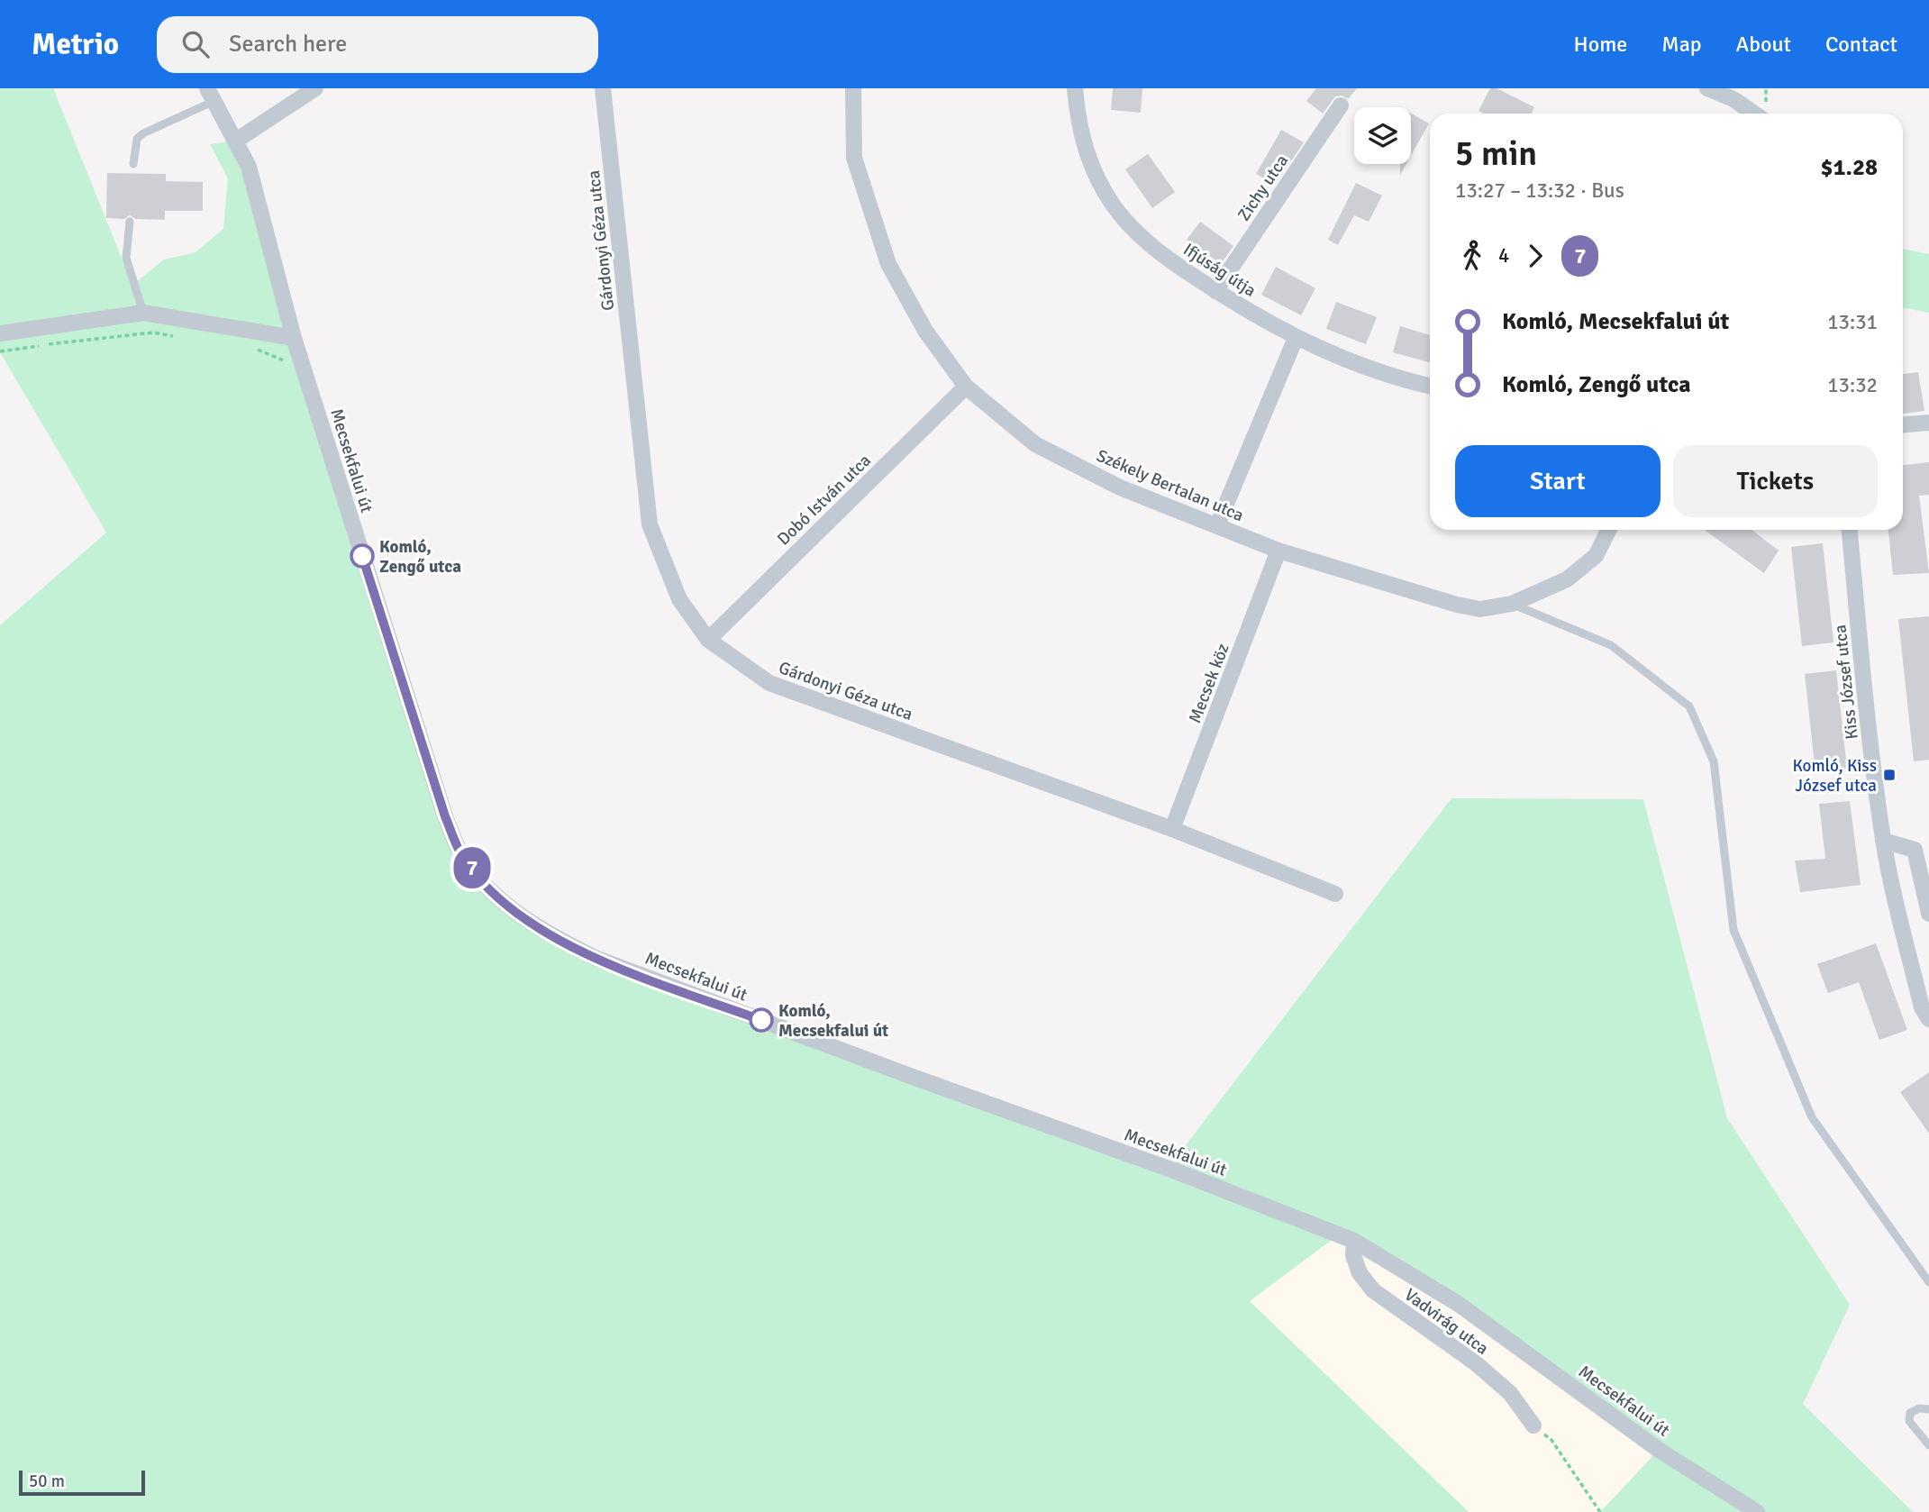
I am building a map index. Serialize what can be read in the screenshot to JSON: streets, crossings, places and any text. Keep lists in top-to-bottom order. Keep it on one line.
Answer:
{"streets":{"street":["Zichy utca","Gárdonyi Géza utca","Ifjúság útja","Mecsekfalui út","Székely Bertalan utca","Dobó István utca","Kiss József utca","Mecsek köz","Vadvirág utca"]},"crossings":[["Zichy utca","Ifjúság útja"],["Gárdonyi Géza utca","Dobó István utca"],["Gárdonyi Géza utca","Mecsek köz"],["Mecsekfalui út","Vadvirág utca"],["Székely Bertalan utca","Dobó István utca"],["Székely Bertalan utca","Mecsek köz"]],"places":{"other":["Komló, Zengő utca","Komló, Mecsekfalui út"],"transit":["Komló, Kiss József utca"]},"lines":["bus line 7"],"scale_bar":"50 m","page":{"header":"Metrio","search":"Search here","nav":["Home","Map","About","Contact"],"on_map":"7","heading":["5 min","13:27 – 13:32 · Bus","$1.28"],"legs":["4","7"],"list":[{"name":"Komló, Mecsekfalui út","value":"13:31"},{"name":"Komló, Zengő utca","value":"13:32"}],"buttons":["Start","Tickets"],"scale":"50 m"}}
